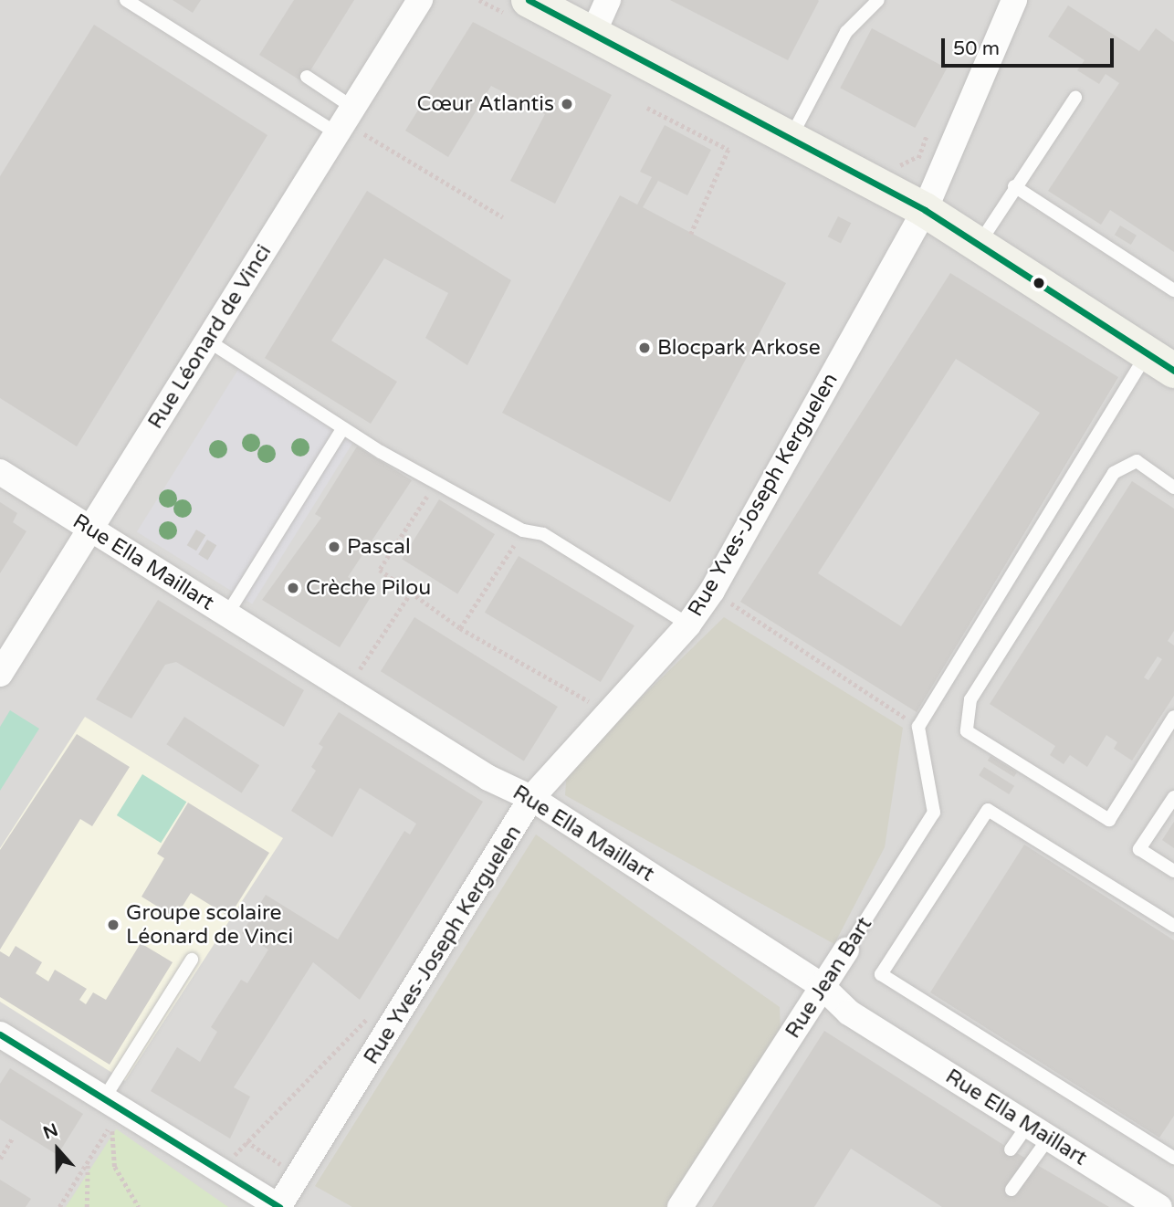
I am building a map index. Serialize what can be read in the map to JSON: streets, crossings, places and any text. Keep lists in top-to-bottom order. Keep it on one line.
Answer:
{"streets":{"street":["Rue Léonard de Vinci","Rue Yves-Joseph Kerguelen","Rue Ella Maillart","Rue Jean Bart"]},"crossings":[["Rue Léonard de Vinci","Rue Ella Maillart"],["Rue Yves-Joseph Kerguelen","Rue Ella Maillart"],["Rue Ella Maillart","Rue Jean Bart"]],"places":["Cœur Atlantis","Blocpark Arkose","Pascal","Crèche Pilou","Groupe scolaire Léonard de Vinci"],"scale_bar":"50 m","north":"top"}
